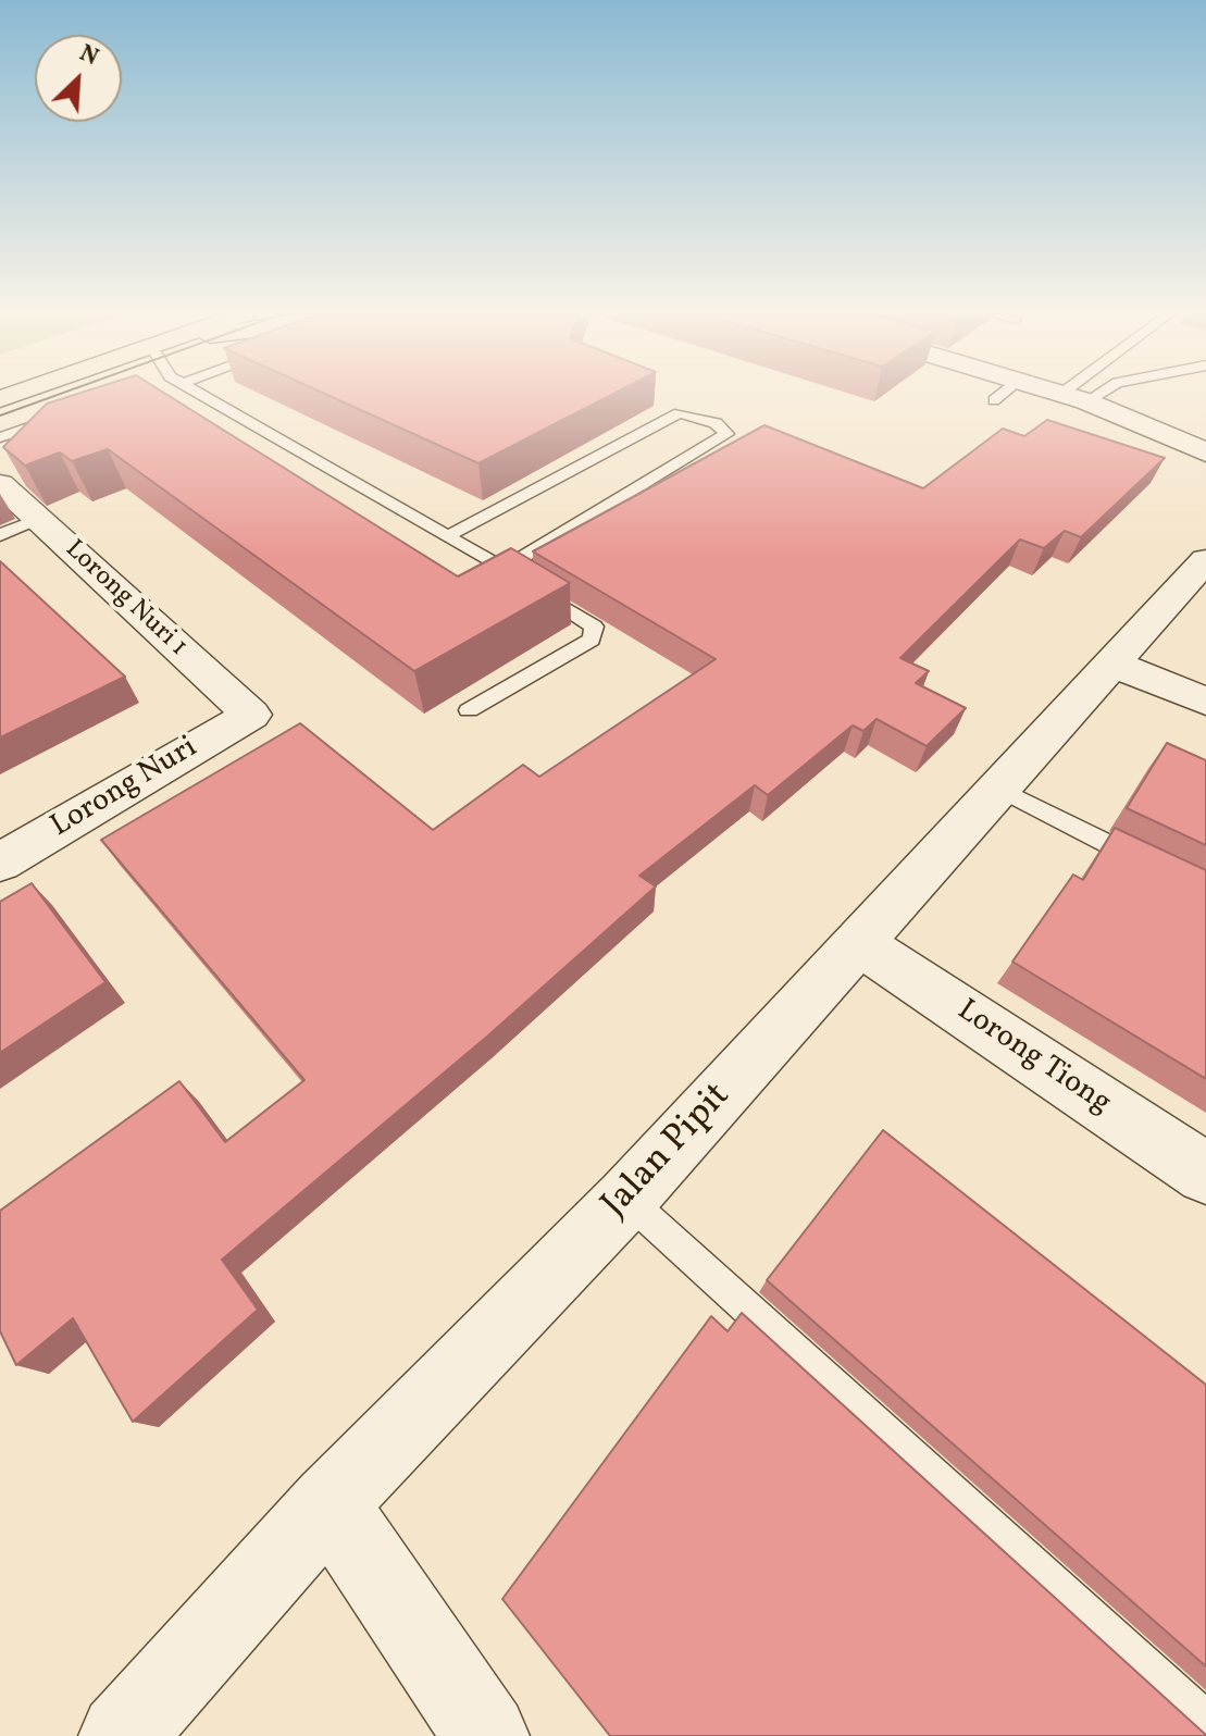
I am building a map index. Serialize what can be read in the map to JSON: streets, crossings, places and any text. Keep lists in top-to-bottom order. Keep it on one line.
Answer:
{"streets":{"street":["Lorong Nuri 1","Lorong Nuri","Lorong Tiong","Jalan Pipit"]},"crossings":[["Lorong Nuri 1","Lorong Nuri"],["Lorong Tiong","Jalan Pipit"]],"north":"top right"}
